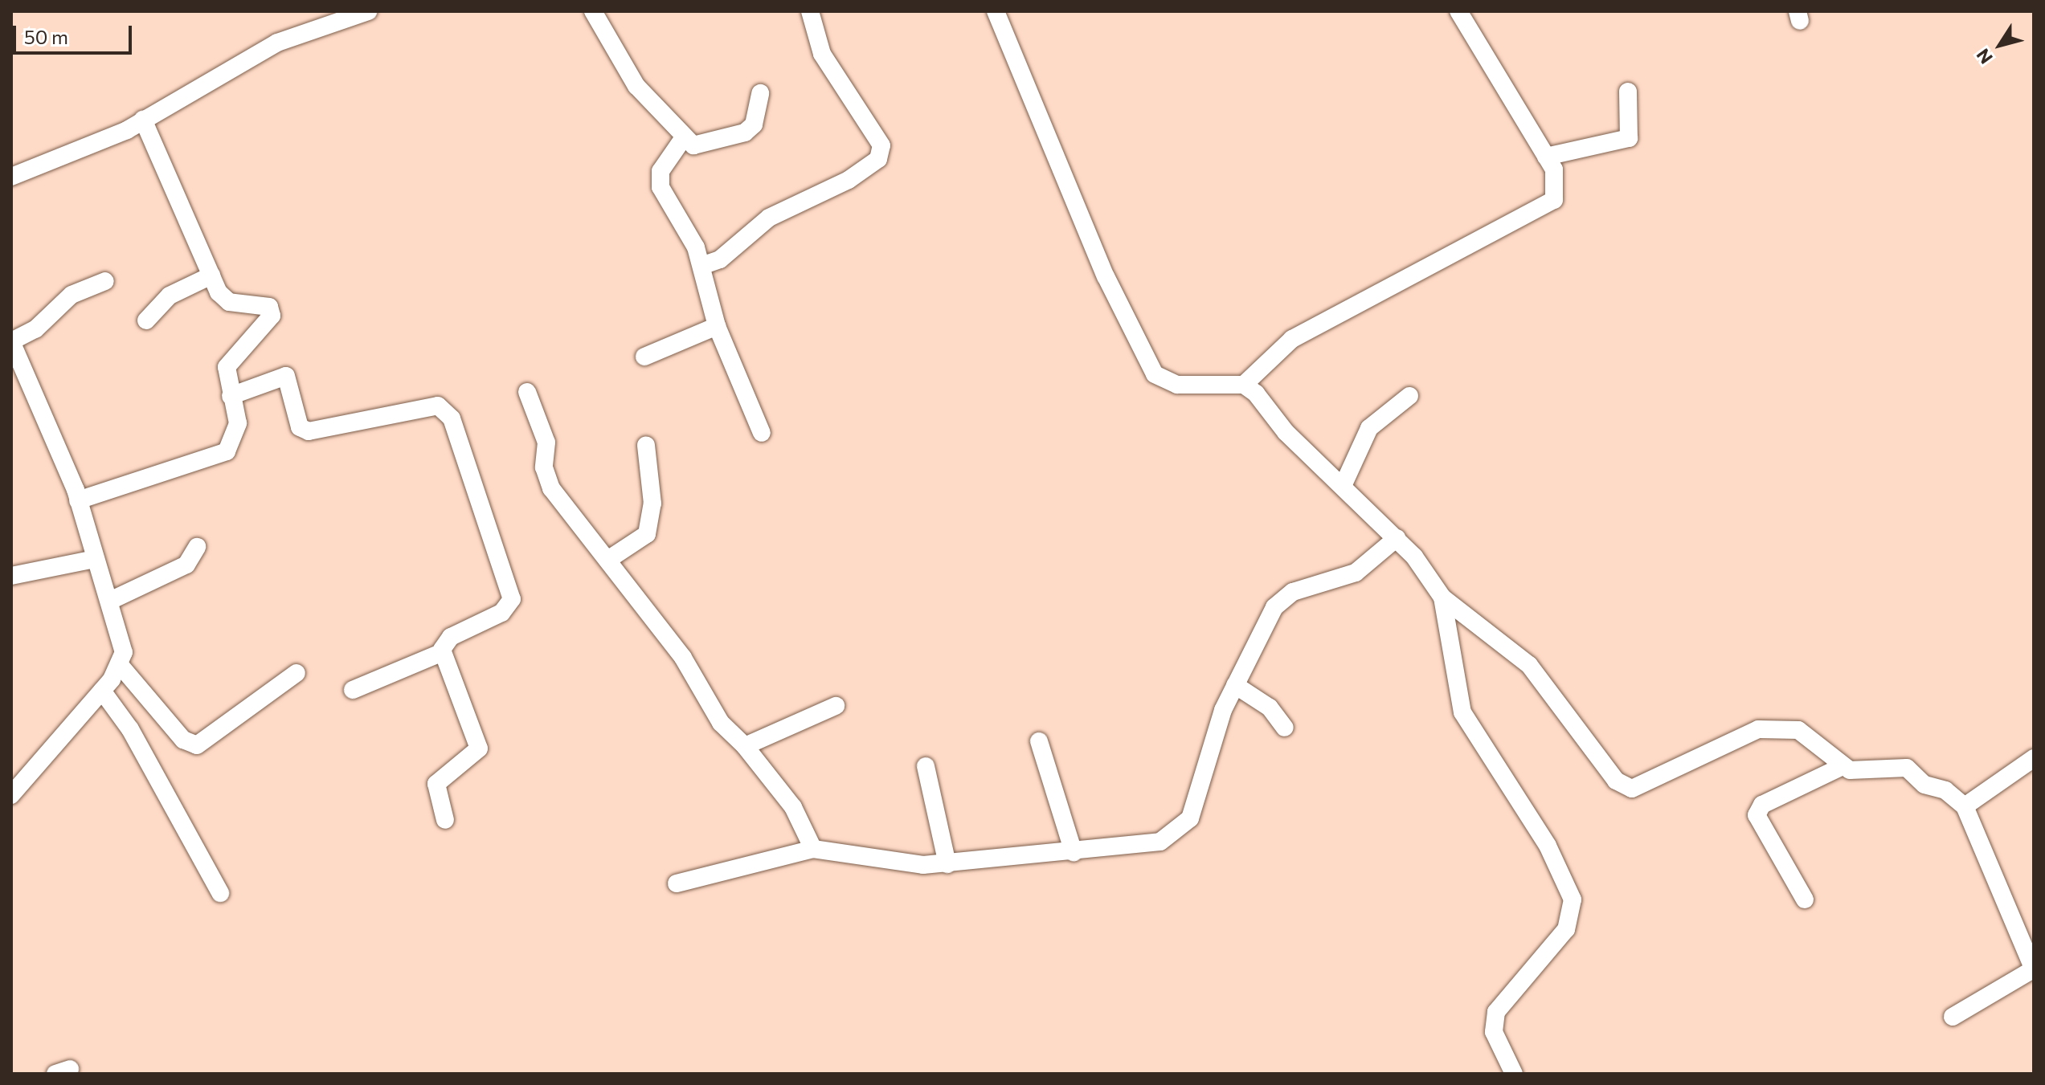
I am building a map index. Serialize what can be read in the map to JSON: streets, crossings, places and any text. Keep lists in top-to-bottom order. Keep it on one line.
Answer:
{"scale_bar":"50 m","north":"bottom left"}
